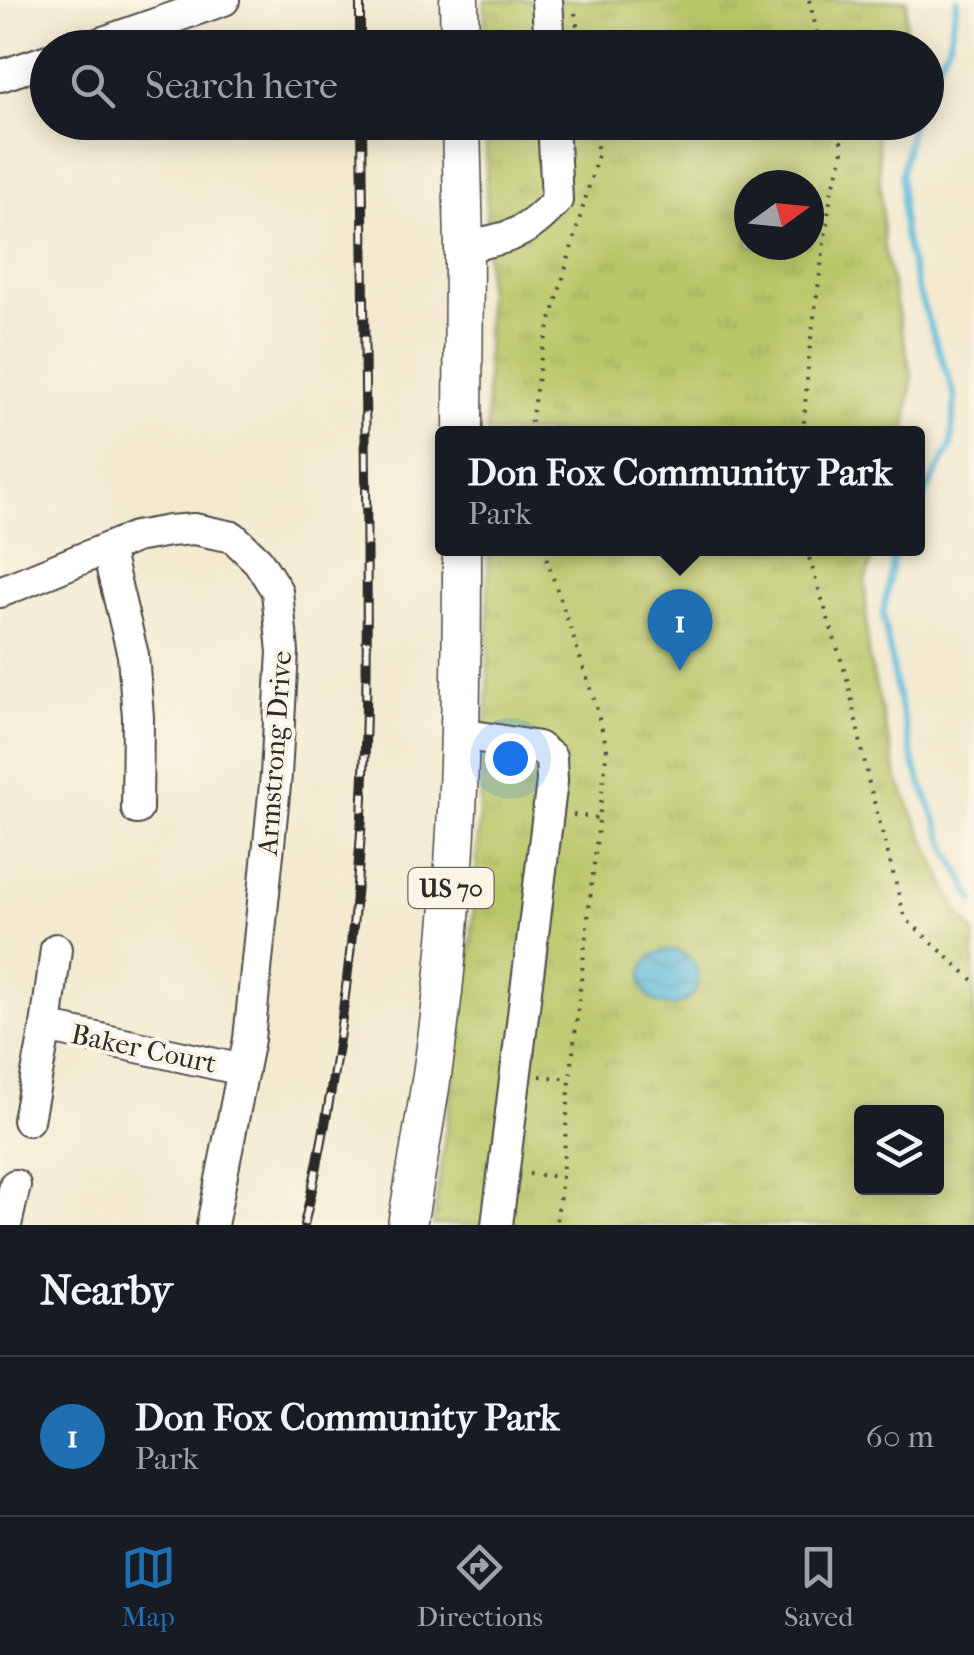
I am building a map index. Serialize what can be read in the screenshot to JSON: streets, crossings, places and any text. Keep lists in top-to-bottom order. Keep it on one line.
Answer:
{"streets":{"main road":["US 70"],"street":["Armstrong Drive","Baker Court"]},"crossings":[["Armstrong Drive","Baker Court"]],"north":"right","page":{"search":"Search here","popup":["Don Fox Community Park","Park"],"pins":"1","heading":"Nearby","list":[{"mark":"1","name":"Don Fox Community Park","note":"Park","value":"60 m"}],"nav":["Map","Directions","Saved"]}}
